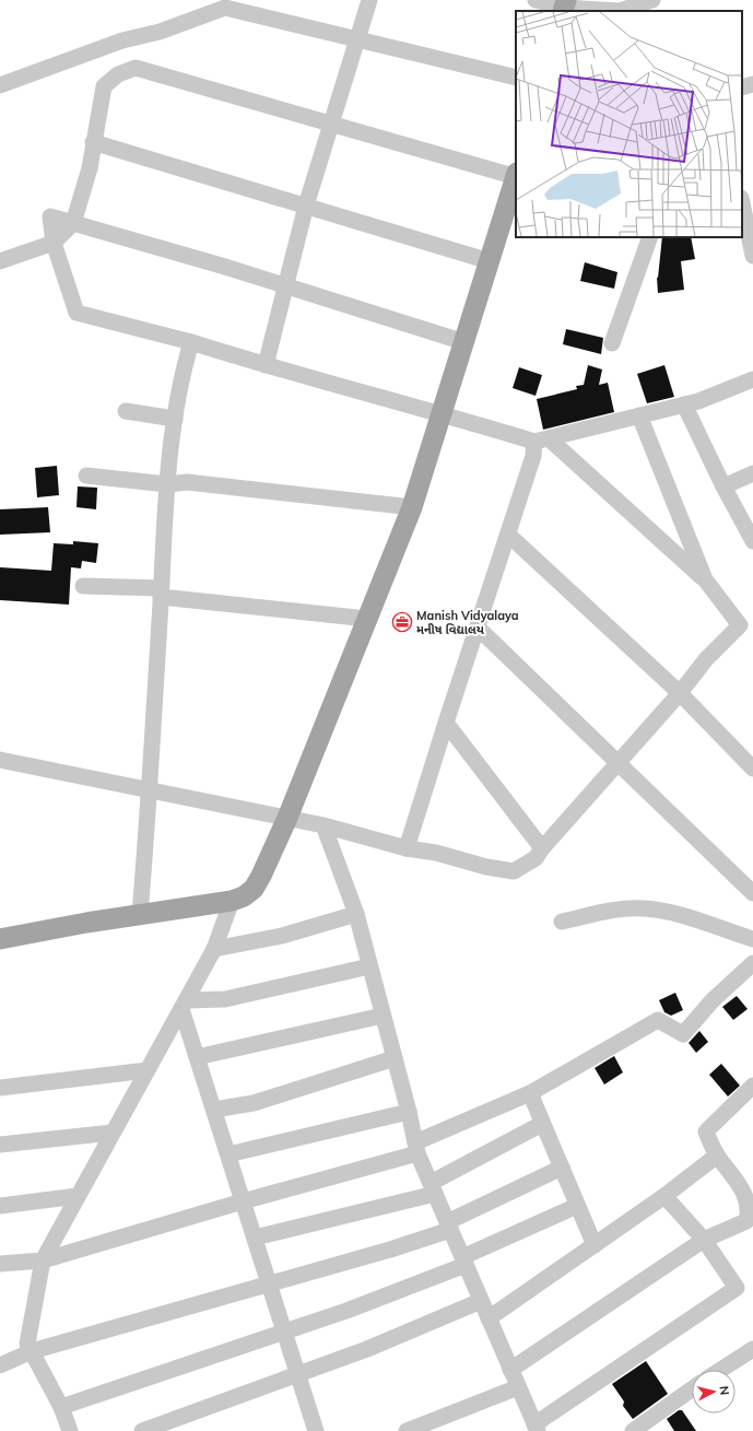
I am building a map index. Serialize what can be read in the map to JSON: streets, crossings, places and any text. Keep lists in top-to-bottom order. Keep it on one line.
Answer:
{"places":{"office":["Manish Vidyalaya મનીષ વિદ્યાલય"]},"north":"right"}
